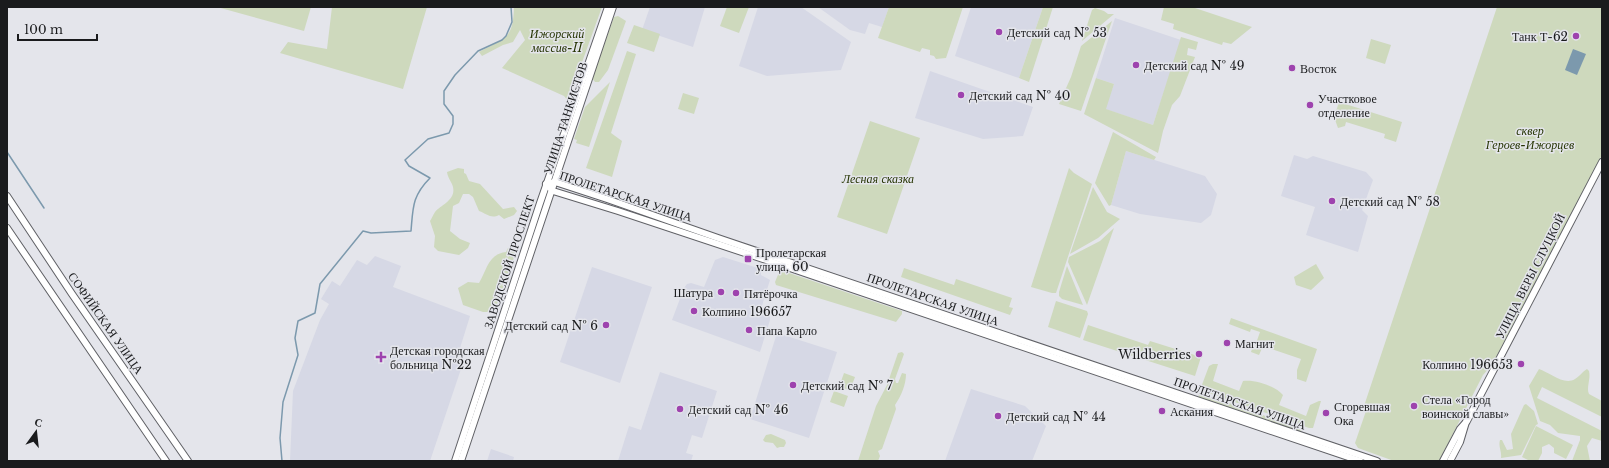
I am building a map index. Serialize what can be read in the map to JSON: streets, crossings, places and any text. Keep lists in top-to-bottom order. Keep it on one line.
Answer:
{"streets":{"main road":["УЛИЦА ТАНКИСТОВ","ПРОЛЕТАРСКАЯ УЛИЦА","ЗАВОДСКОЙ ПРОСПЕКТ","УЛИЦА ВЕРЫ СЛУЦКОЙ","СОФИЙСКАЯ УЛИЦА"]},"crossings":[["УЛИЦА ТАНКИСТОВ","ПРОЛЕТАРСКАЯ УЛИЦА"],["УЛИЦА ТАНКИСТОВ","ЗАВОДСКОЙ ПРОСПЕКТ"],["ПРОЛЕТАРСКАЯ УЛИЦА","ЗАВОДСКОЙ ПРОСПЕКТ"]],"parks":["Ижорский массив-II","сквер Героев-Ижорцев","Лесная сказка"],"places":{"other":["Детский сад № 53","Танк Т-62","Детский сад № 49","Восток","Детский сад № 40","Участковое отделение","Детский сад № 58","Шатура","Пятёрочка","Колпино 196657","Детский сад № 6","Папа Карло","Магнит","Wildberries","Колпино 196653","Детский сад № 7","Стела «Город воинской славы»","Детский сад № 46","Аскания","Сгоревшая Ока","Детский сад № 44"],"transit":["Пролетарская улица, 60"],"health":["Детская городская больница №22"]},"scale_bar":"100 m","north":"top"}
